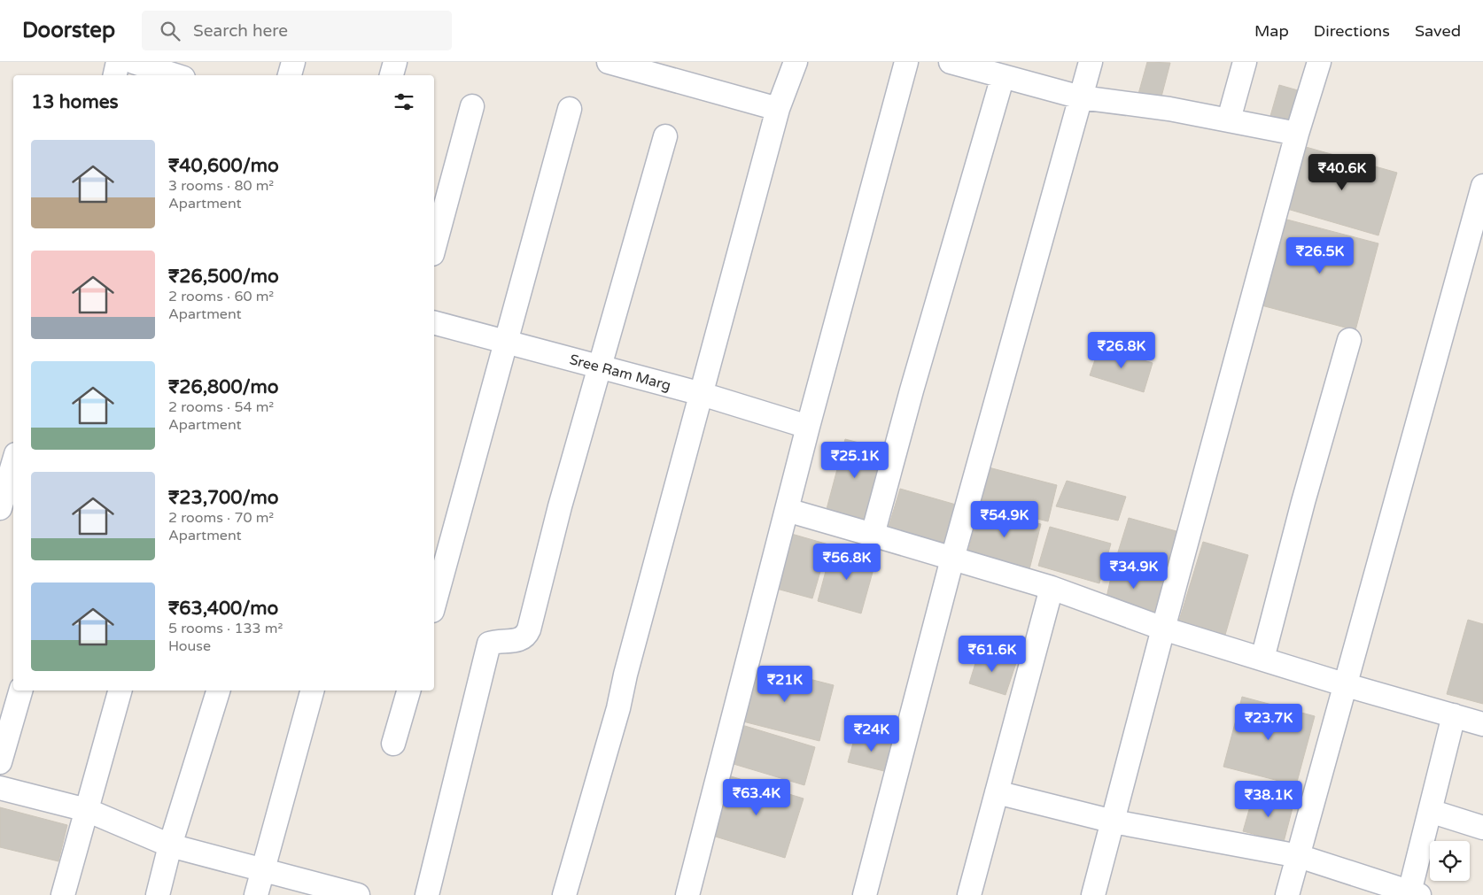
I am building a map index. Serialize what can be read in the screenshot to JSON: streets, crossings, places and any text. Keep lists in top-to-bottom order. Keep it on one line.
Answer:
{"streets":{"street":["Sree Ram Marg"]},"page":{"header":"Doorstep","search":"Search here","nav":["Map","Directions","Saved"],"heading":"13 homes","list":[{"name":"₹40,600/mo","note":"3 rooms · 80 m² · Apartment"},{"name":"₹26,500/mo","note":"2 rooms · 60 m² · Apartment"},{"name":"₹26,800/mo","note":"2 rooms · 54 m² · Apartment"},{"name":"₹23,700/mo","note":"2 rooms · 70 m² · Apartment"},{"name":"₹63,400/mo","note":"5 rooms · 133 m² · House"}],"price":["₹40.6K","₹26.5K","₹26.8K","₹25.1K","₹54.9K","₹56.8K","₹34.9K","₹61.6K","₹21K","₹23.7K","₹24K","₹63.4K","₹38.1K"]}}
